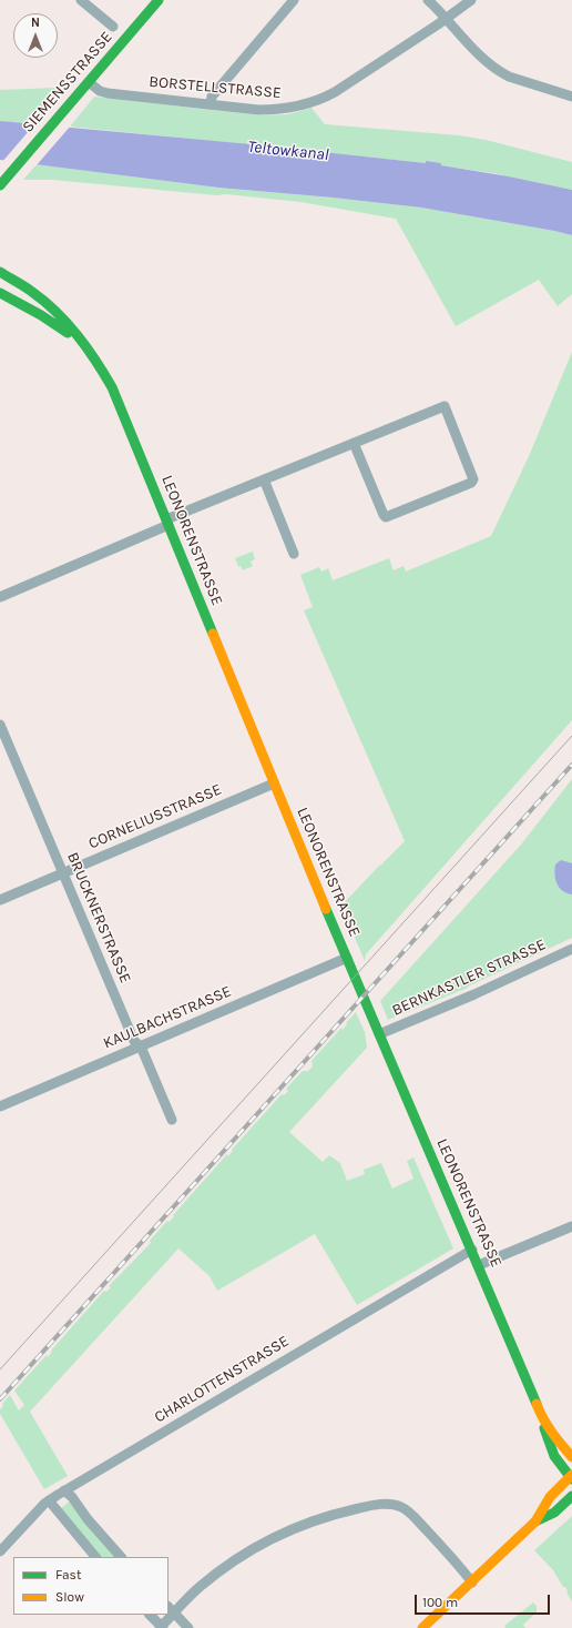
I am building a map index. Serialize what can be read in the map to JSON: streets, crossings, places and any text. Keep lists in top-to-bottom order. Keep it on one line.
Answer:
{"streets":{"main road":["SIEMENSSTRASSE","LEONORENSTRASSE"],"street":["BORSTELLSTRASSE","CORNELIUSSTRASSE","BRUCKNERSTRASSE","BERNKASTLER STRASSE","KAULBACHSTRASSE","CHARLOTTENSTRASSE"]},"crossings":[["SIEMENSSTRASSE","BORSTELLSTRASSE"],["LEONORENSTRASSE","CORNELIUSSTRASSE"],["LEONORENSTRASSE","BERNKASTLER STRASSE"],["LEONORENSTRASSE","KAULBACHSTRASSE"],["LEONORENSTRASSE","CHARLOTTENSTRASSE"],["CORNELIUSSTRASSE","BRUCKNERSTRASSE"],["BRUCKNERSTRASSE","KAULBACHSTRASSE"]],"water":["Teltowkanal"],"legend":["Fast","Slow"],"scale_bar":"100 m","north":"top"}
